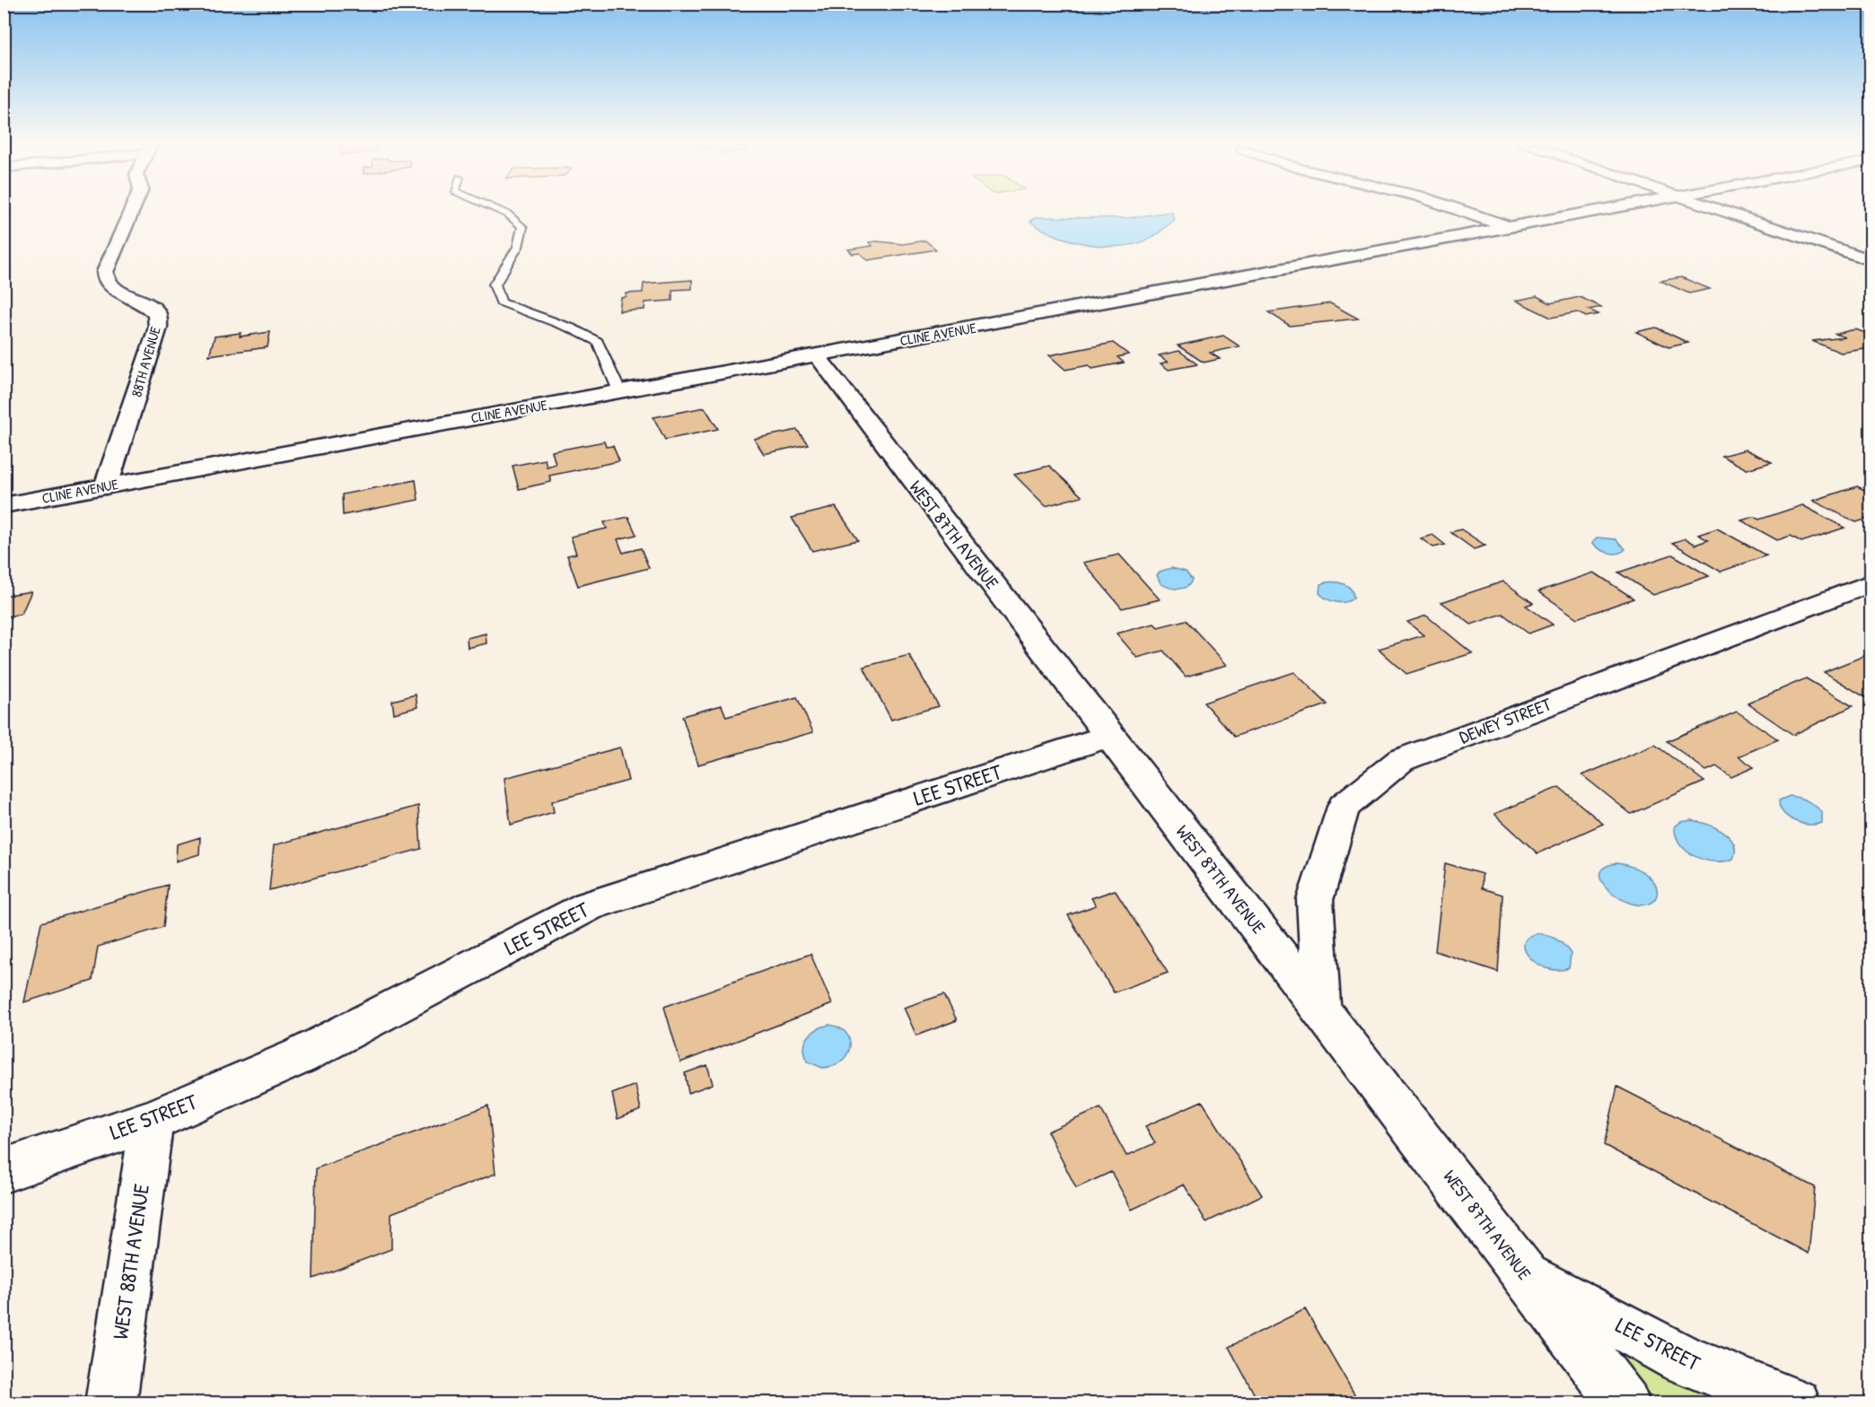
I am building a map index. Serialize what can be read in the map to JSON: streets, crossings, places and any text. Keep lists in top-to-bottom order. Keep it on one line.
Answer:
{"streets":{"street":["CLINE AVENUE","88TH AVENUE","WEST 87TH AVENUE","DEWEY STREET","LEE STREET","WEST 88TH AVENUE"]},"crossings":[["CLINE AVENUE","88TH AVENUE"],["CLINE AVENUE","WEST 87TH AVENUE"],["WEST 87TH AVENUE","DEWEY STREET"],["WEST 87TH AVENUE","LEE STREET"],["LEE STREET","WEST 88TH AVENUE"]]}
